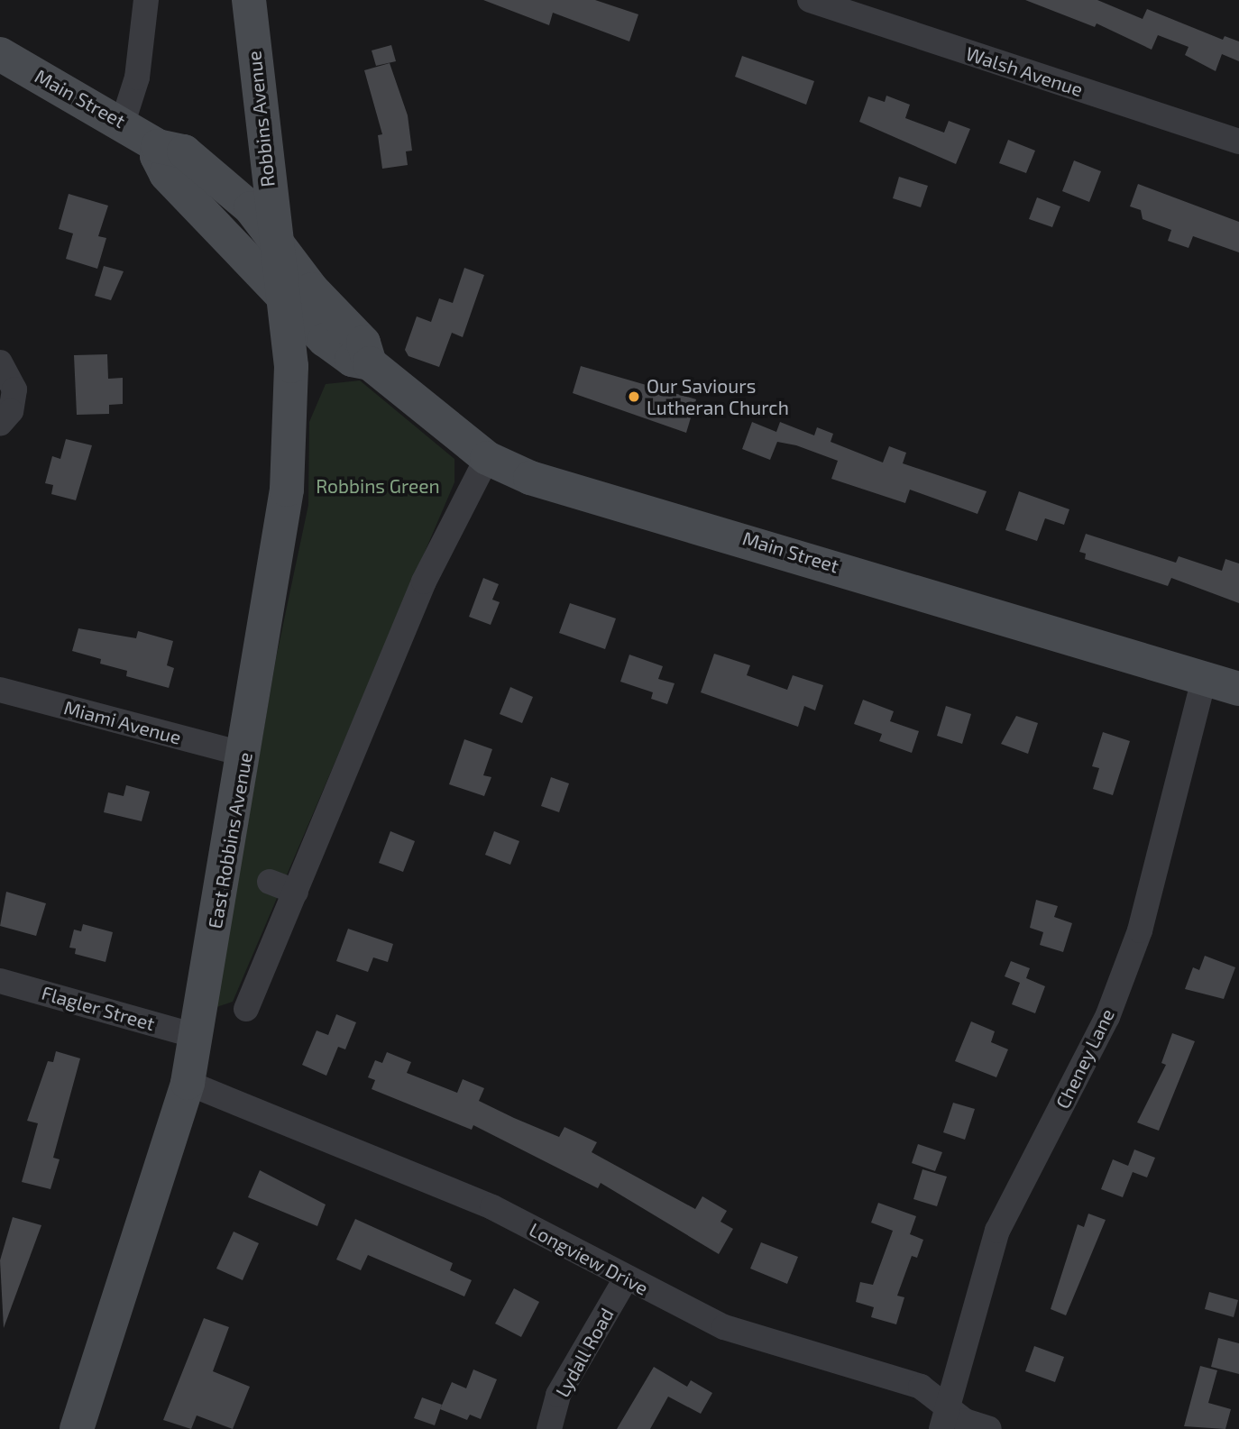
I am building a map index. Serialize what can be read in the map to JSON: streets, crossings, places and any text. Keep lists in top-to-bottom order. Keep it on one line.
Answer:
{"streets":{"main road":["Main Street","Robbins Avenue","East Robbins Avenue"],"street":["Walsh Avenue","Miami Avenue","Flagler Street","Cheney Lane","Longview Drive","Lydall Road"]},"crossings":[["Main Street","Robbins Avenue"],["Main Street","East Robbins Avenue"],["Main Street","Cheney Lane"],["Robbins Avenue","East Robbins Avenue"],["Miami Avenue","East Robbins Avenue"],["East Robbins Avenue","Flagler Street"],["East Robbins Avenue","Longview Drive"],["Cheney Lane","Longview Drive"],["Longview Drive","Lydall Road"]],"parks":["Robbins Green"],"places":["Our Saviours Lutheran Church"]}
